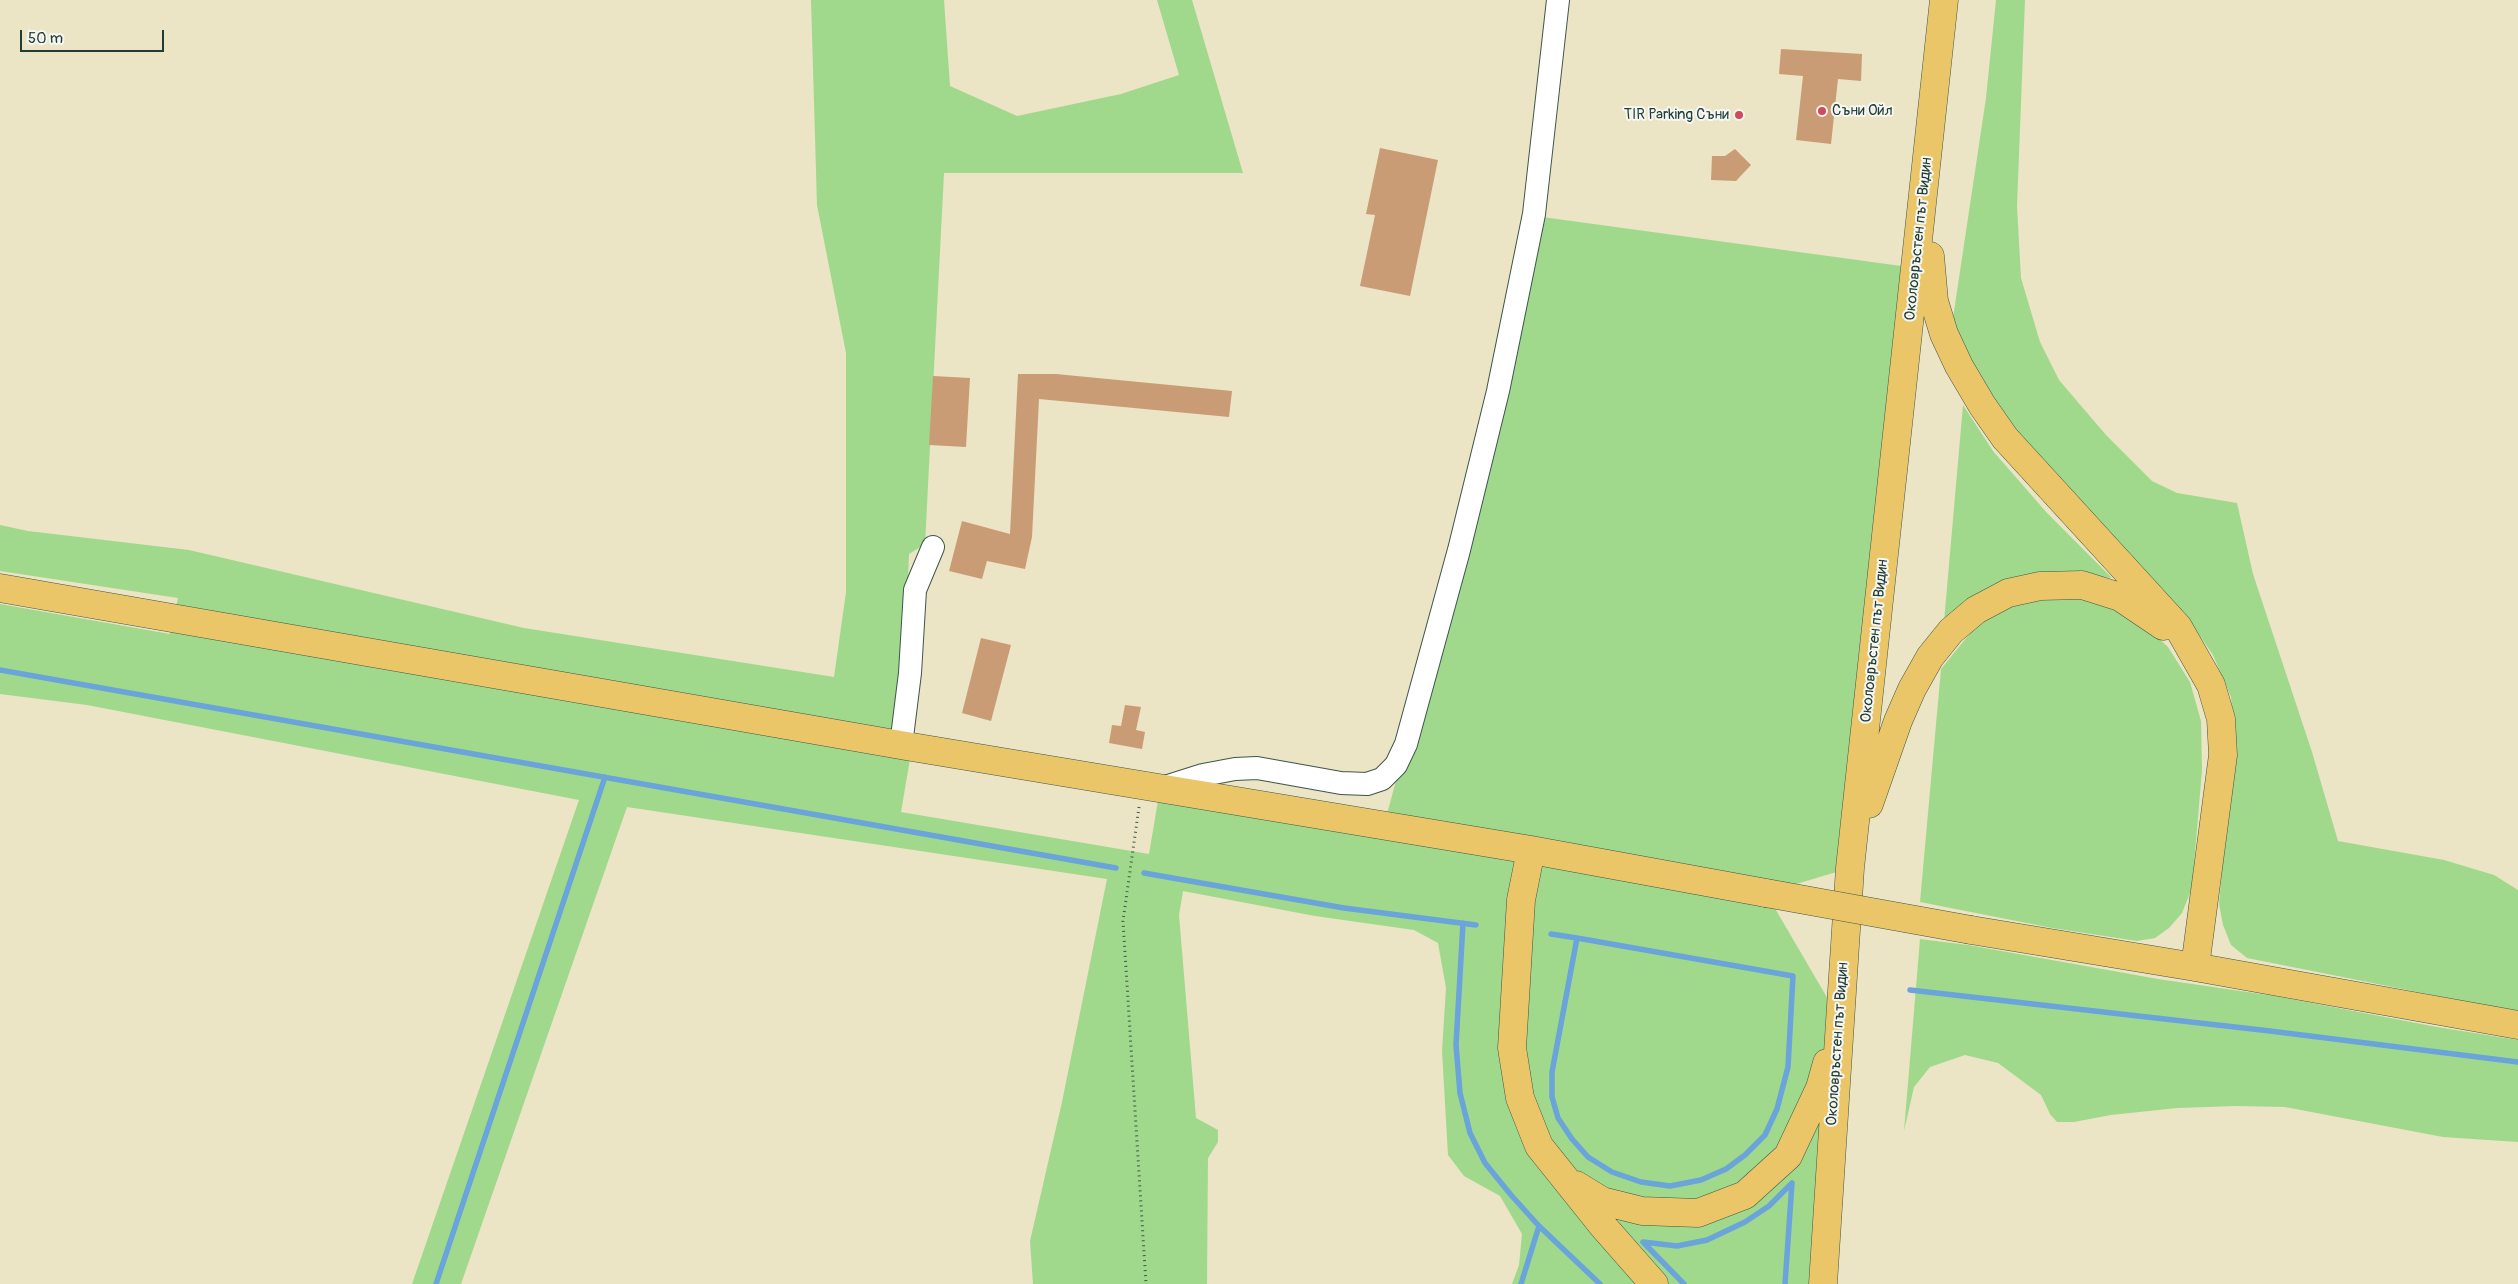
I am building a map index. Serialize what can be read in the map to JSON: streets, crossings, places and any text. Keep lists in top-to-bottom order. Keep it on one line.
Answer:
{"streets":{"main road":["Околовръстен път Видин"]},"places":["Съни Ойл","TIR Parking Съни"],"scale_bar":"50 m"}
